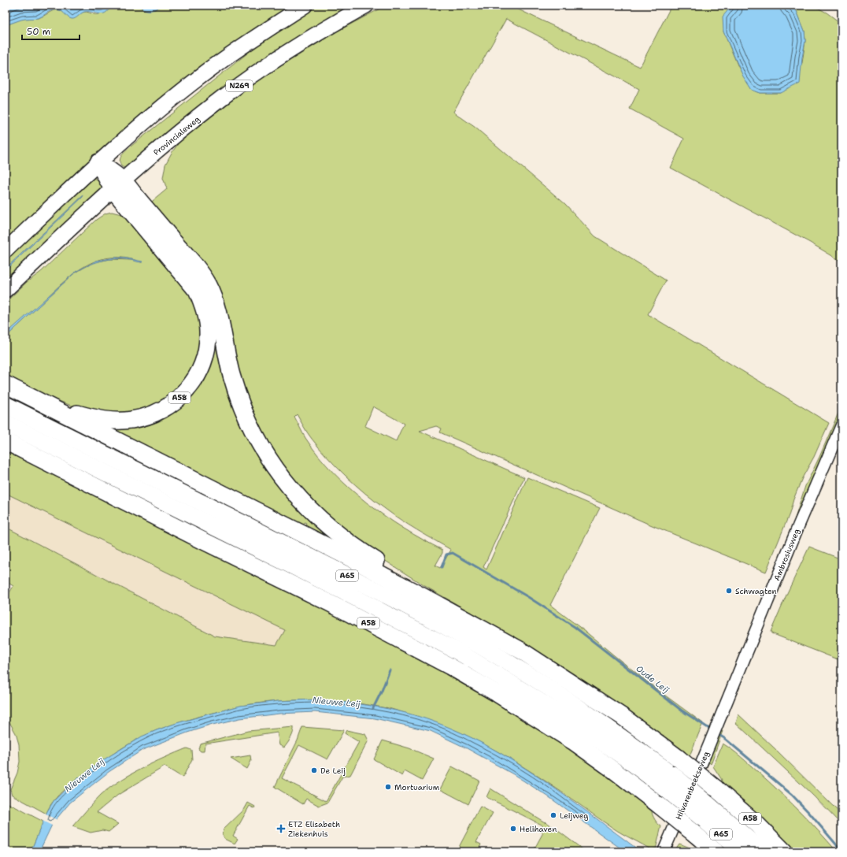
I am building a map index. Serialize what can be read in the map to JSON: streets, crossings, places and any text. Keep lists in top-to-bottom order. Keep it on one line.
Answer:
{"streets":{"highway":["N269","Provincialeweg","A58","A65"],"street":["Ambrosiusweg","Hilvarenbeekseweg"]},"crossings":[["Provincialeweg","A58"],["Ambrosiusweg","Hilvarenbeekseweg"]],"water":["Oude Leij","Nieuwe Leij"],"places":{"other":["Schwagten","De Leij","Mortuarium","Leijweg","Helihaven"],"health":["ETZ Elisabeth Ziekenhuis"]},"scale_bar":"50 m"}
